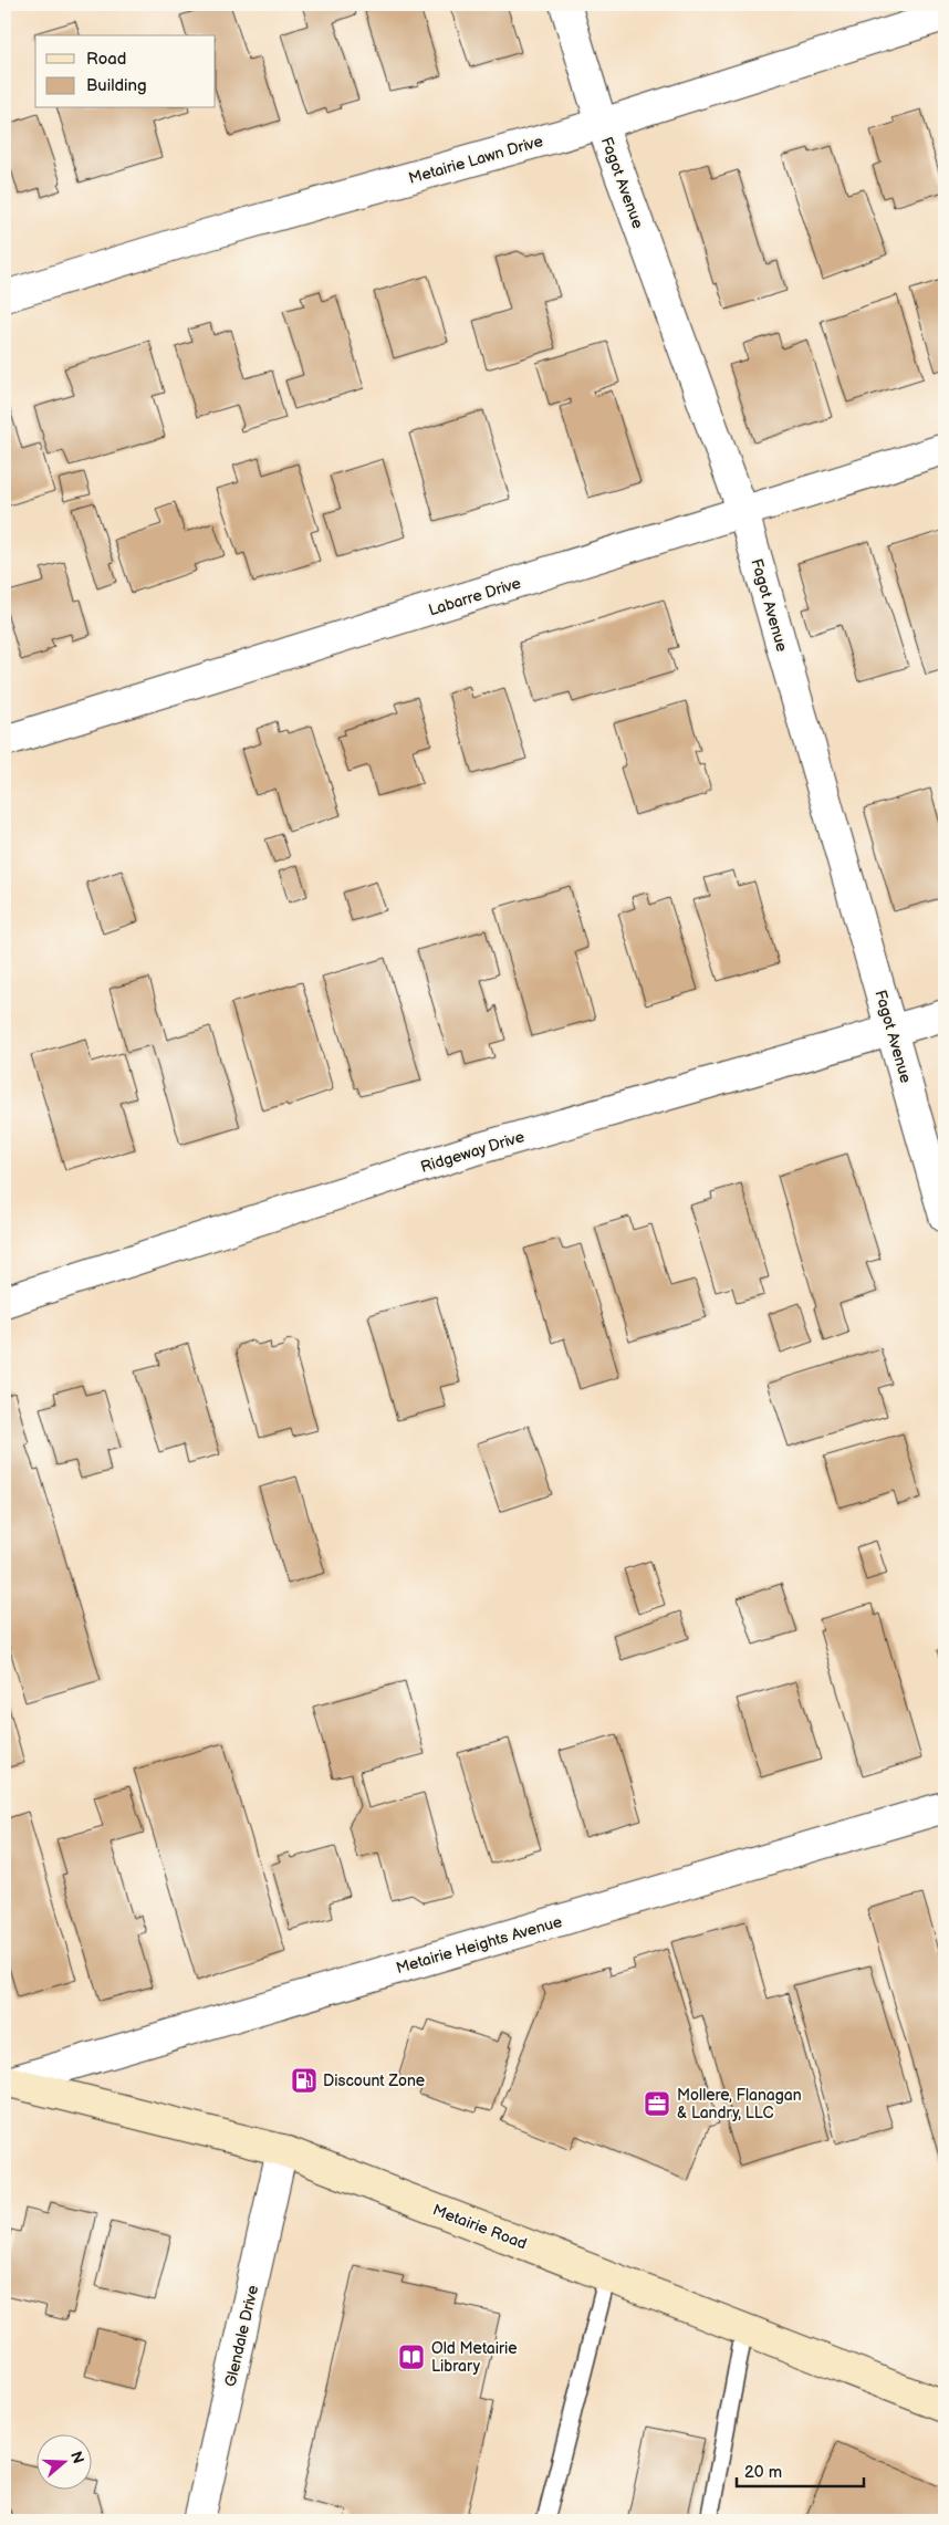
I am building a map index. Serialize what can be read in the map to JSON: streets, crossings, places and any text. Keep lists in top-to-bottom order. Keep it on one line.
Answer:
{"streets":{"main road":["Metairie Road"],"street":["Metairie Lawn Drive","Fagot Avenue","Labarre Drive","Ridgeway Drive","Metairie Heights Avenue","Glendale Drive"]},"crossings":[["Metairie Lawn Drive","Fagot Avenue"],["Fagot Avenue","Labarre Drive"],["Fagot Avenue","Ridgeway Drive"],["Metairie Heights Avenue","Metairie Road"],["Metairie Road","Glendale Drive"]],"places":{"fuel station":["Discount Zone"],"office":["Mollere, Flanagan & Landry, LLC"],"library":["Old Metairie Library"]},"legend":["Road","Building"],"scale_bar":"20 m","north":"right"}
